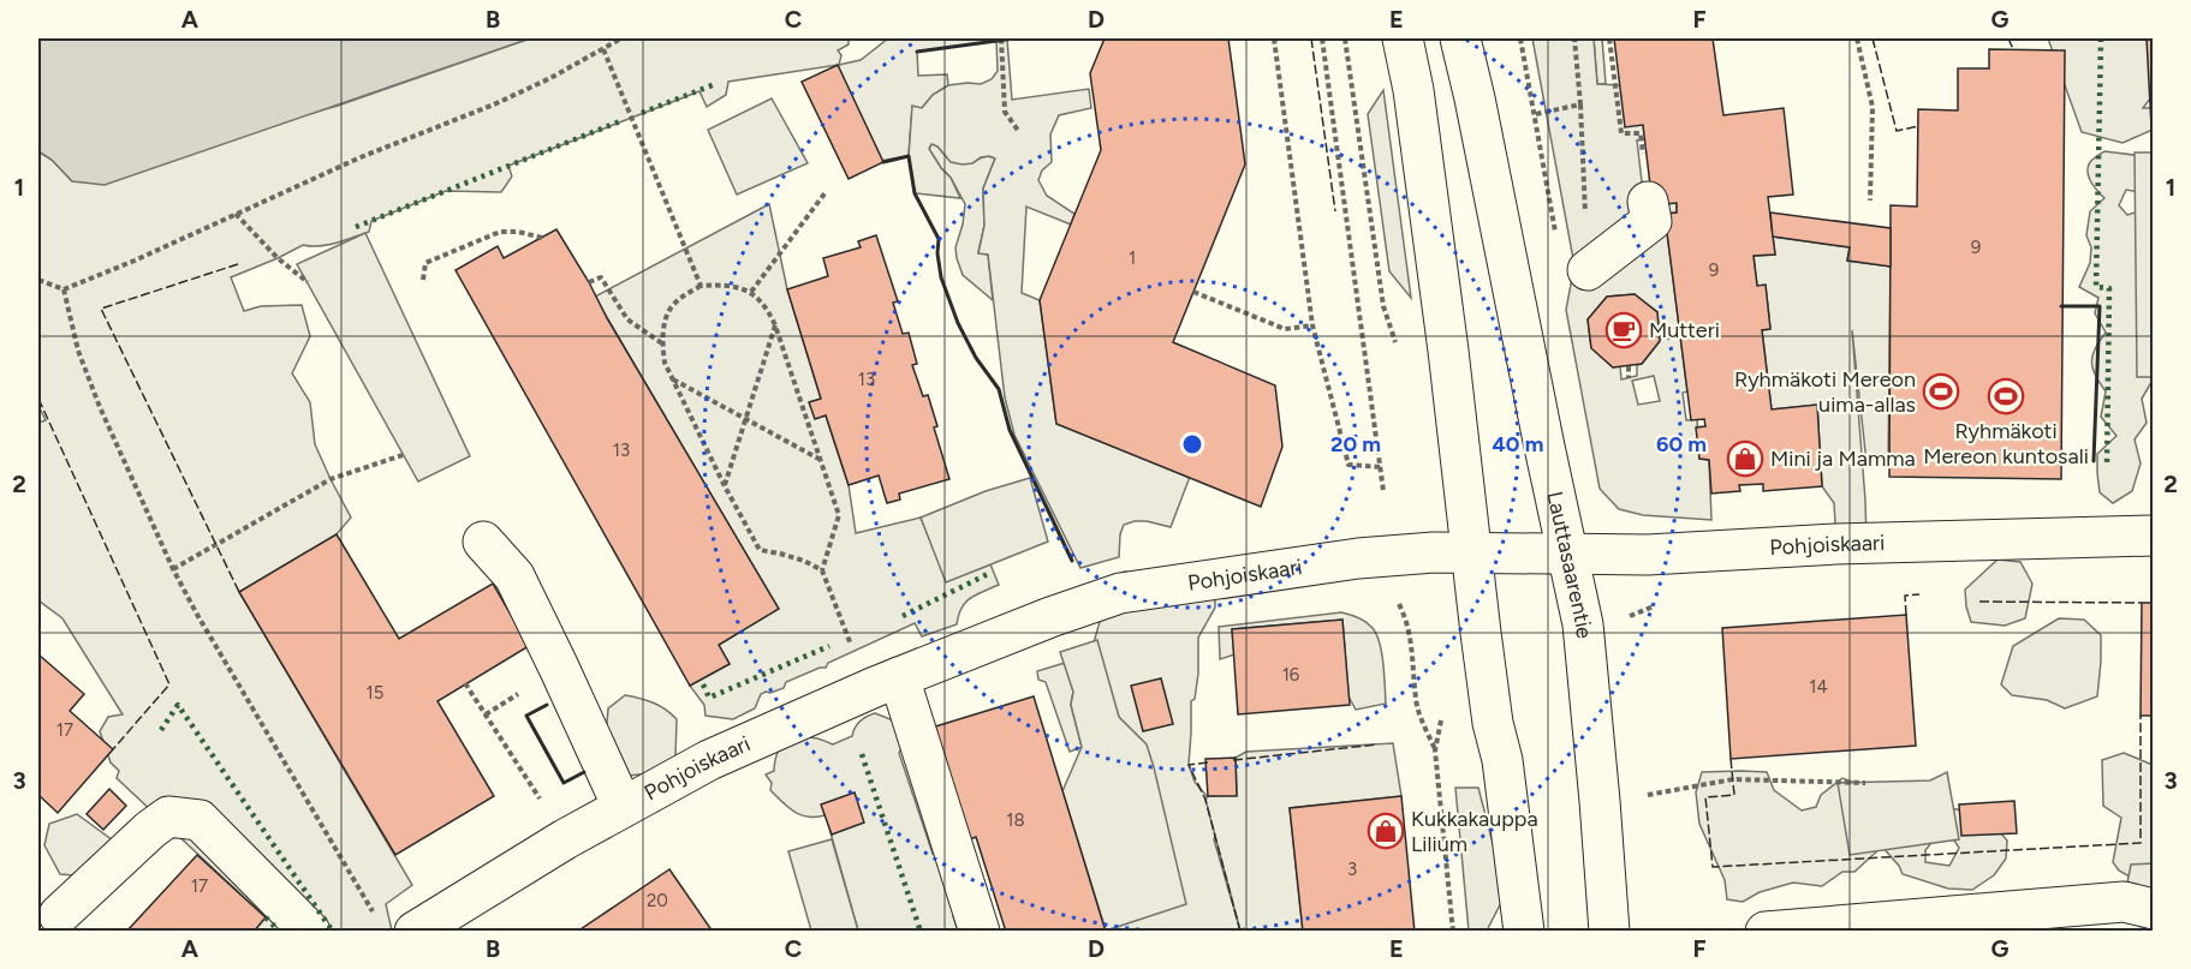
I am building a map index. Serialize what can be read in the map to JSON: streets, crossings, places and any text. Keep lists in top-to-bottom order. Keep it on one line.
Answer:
{"streets":{"street":["Pohjoiskaari","Lauttasaarentie"]},"crossings":[["Pohjoiskaari","Lauttasaarentie"]],"places":{"cafe":["Mutteri"],"sports":["Ryhmäkoti Mereon uima-allas","Ryhmäkoti Mereon kuntosali"],"shop":["Mini ja Mamma","Kukkakauppa Lilium"]},"house_numbers":["9","1","9","13","13","16","14","15","17","18","3","17","20"],"grid":{"columns":["A","B","C","D","E","F","G"],"rows":["1","2","3"]},"rings":["20 m","40 m","60 m"]}
